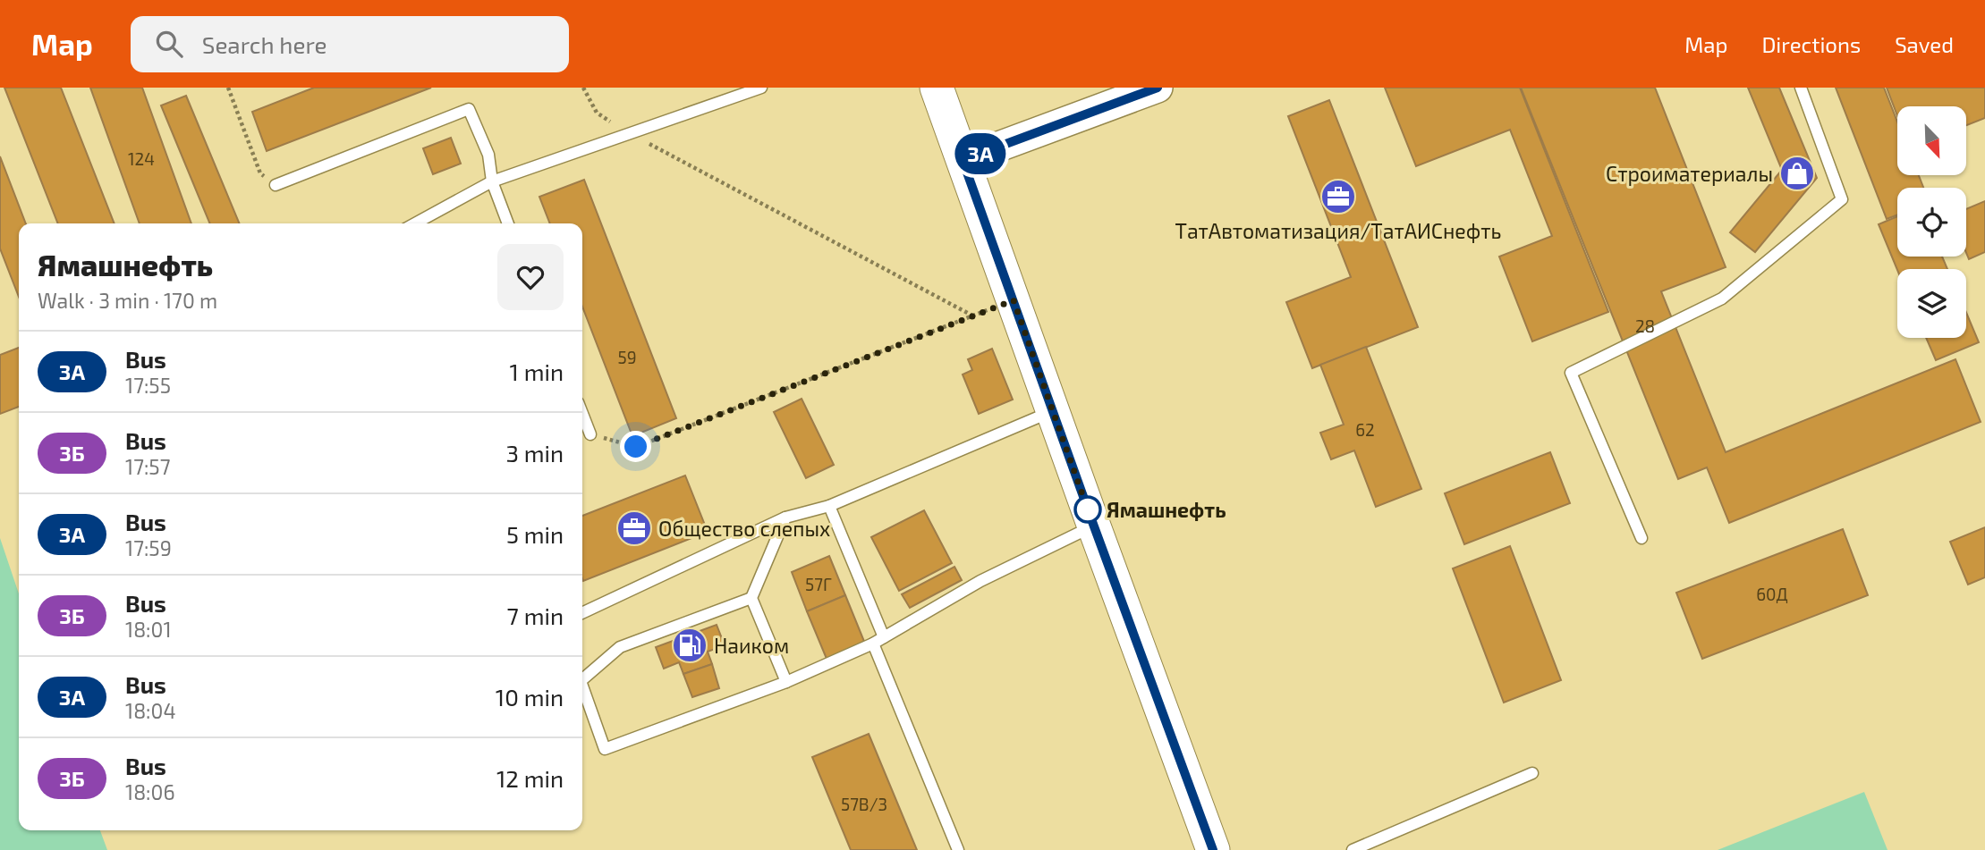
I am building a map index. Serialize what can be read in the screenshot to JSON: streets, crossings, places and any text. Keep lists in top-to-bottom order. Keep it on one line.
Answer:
{"places":{"shop":["Строиматериалы"],"office":["ТатАвтоматизация/ТатАИСнефть","Общество слепых"],"other":["Ямашнефть"],"fuel station":["Наиком"]},"lines":["bus line 3А"],"house_numbers":["124","28","59","62","57Г","60Д","57В/3"],"north":"bottom right","page":{"header":"Map","search":"Search here","nav":["Map","Directions","Saved"],"on_map":"3А","heading":["Ямашнефть","Walk · 3 min · 170 m"],"list":[{"mark":"3А","name":"Bus","note":"17:55","value":"1 min"},{"mark":"3Б","name":"Bus","note":"17:57","value":"3 min"},{"mark":"3А","name":"Bus","note":"17:59","value":"5 min"},{"mark":"3Б","name":"Bus","note":"18:01","value":"7 min"},{"mark":"3А","name":"Bus","note":"18:04","value":"10 min"},{"mark":"3Б","name":"Bus","note":"18:06","value":"12 min"}]}}
